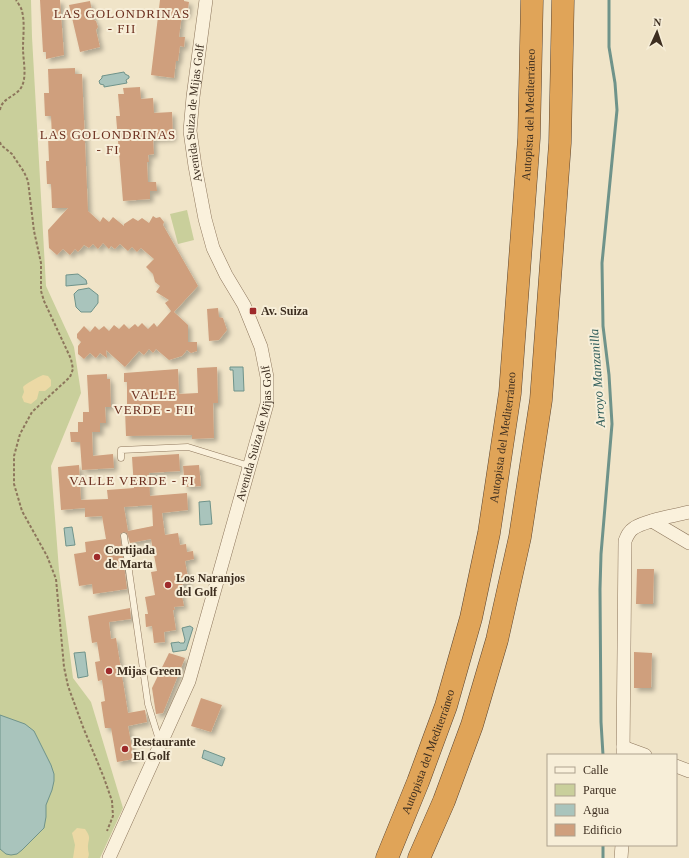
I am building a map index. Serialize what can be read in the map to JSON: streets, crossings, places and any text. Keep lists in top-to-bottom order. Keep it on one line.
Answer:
{"streets":{"highway":["Autopista del Mediterráneo"],"street":["Avenida Suiza de Mijas Golf"]},"districts":["LAS GOLONDRINAS - FII","LAS GOLONDRINAS - FI","VALLE VERDE - FII","VALLE VERDE - FI"],"water":["Arroyo Manzanilla"],"places":{"transit":["Av. Suiza"],"other":["Cortijada de Marta","Los Naranjos del Golf","Mijas Green","Restaurante El Golf"]},"legend":["Calle","Parque","Agua","Edificio"],"north":"top"}
